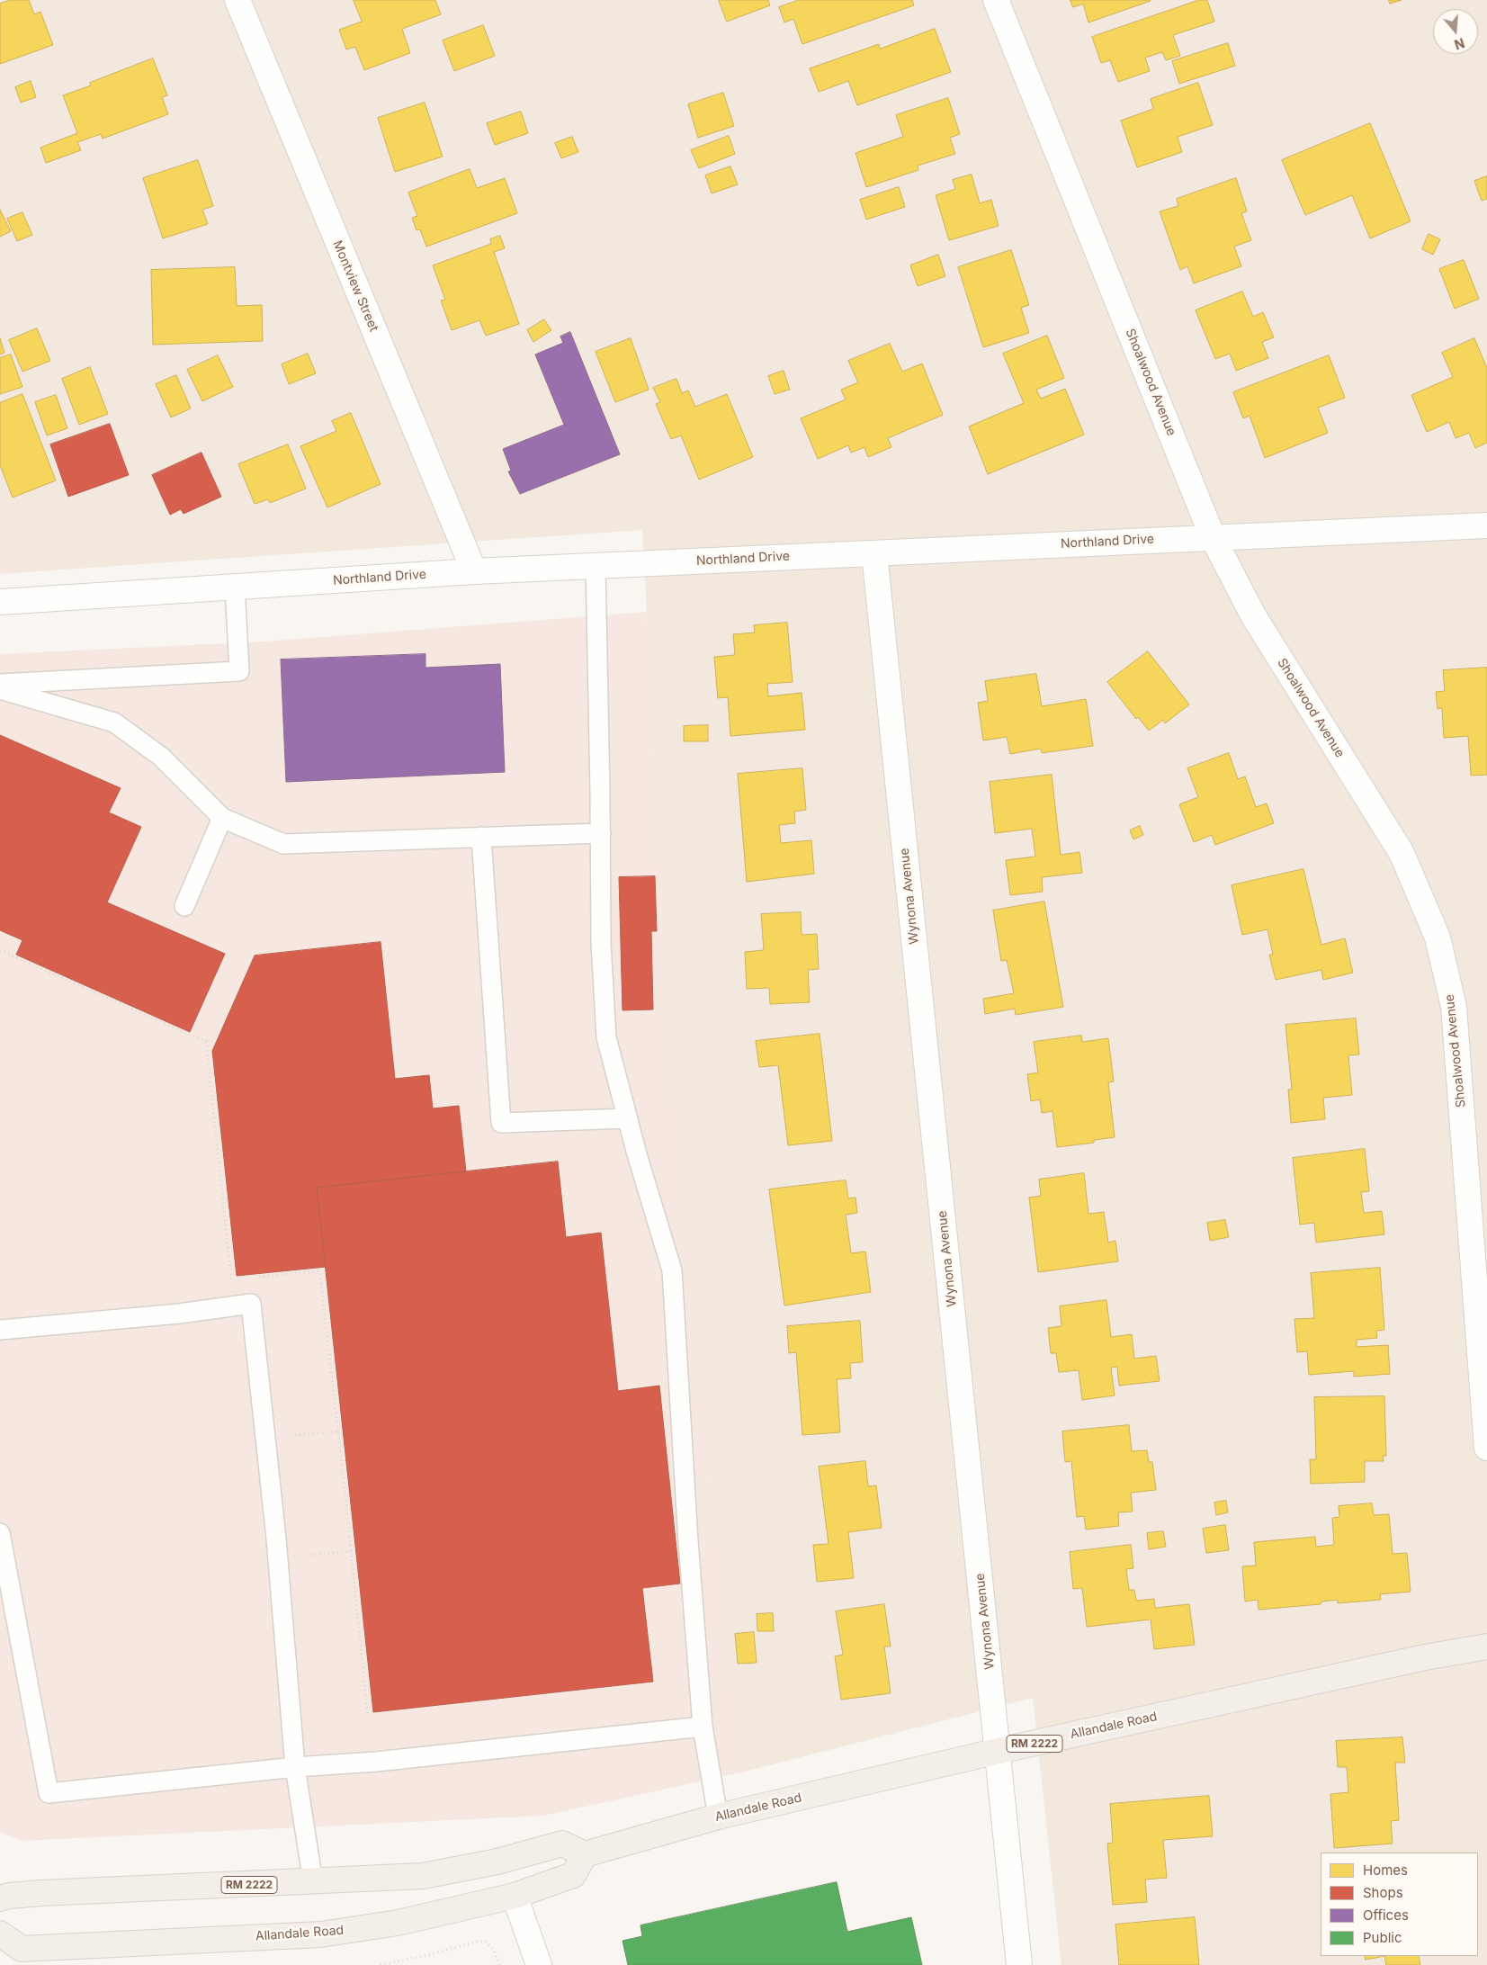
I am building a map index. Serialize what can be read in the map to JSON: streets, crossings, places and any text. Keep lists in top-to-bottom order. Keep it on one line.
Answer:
{"streets":{"main road":["Allandale Road","RM 2222"],"street":["Montview Street","Shoalwood Avenue","Northland Drive","Wynona Avenue"]},"crossings":[["Montview Street","Northland Drive"],["Shoalwood Avenue","Northland Drive"],["Northland Drive","Wynona Avenue"],["Wynona Avenue","Allandale Road"],["Allandale Road","RM 2222"]],"legend":["Homes","Shops","Offices","Public"],"north":"bottom"}
